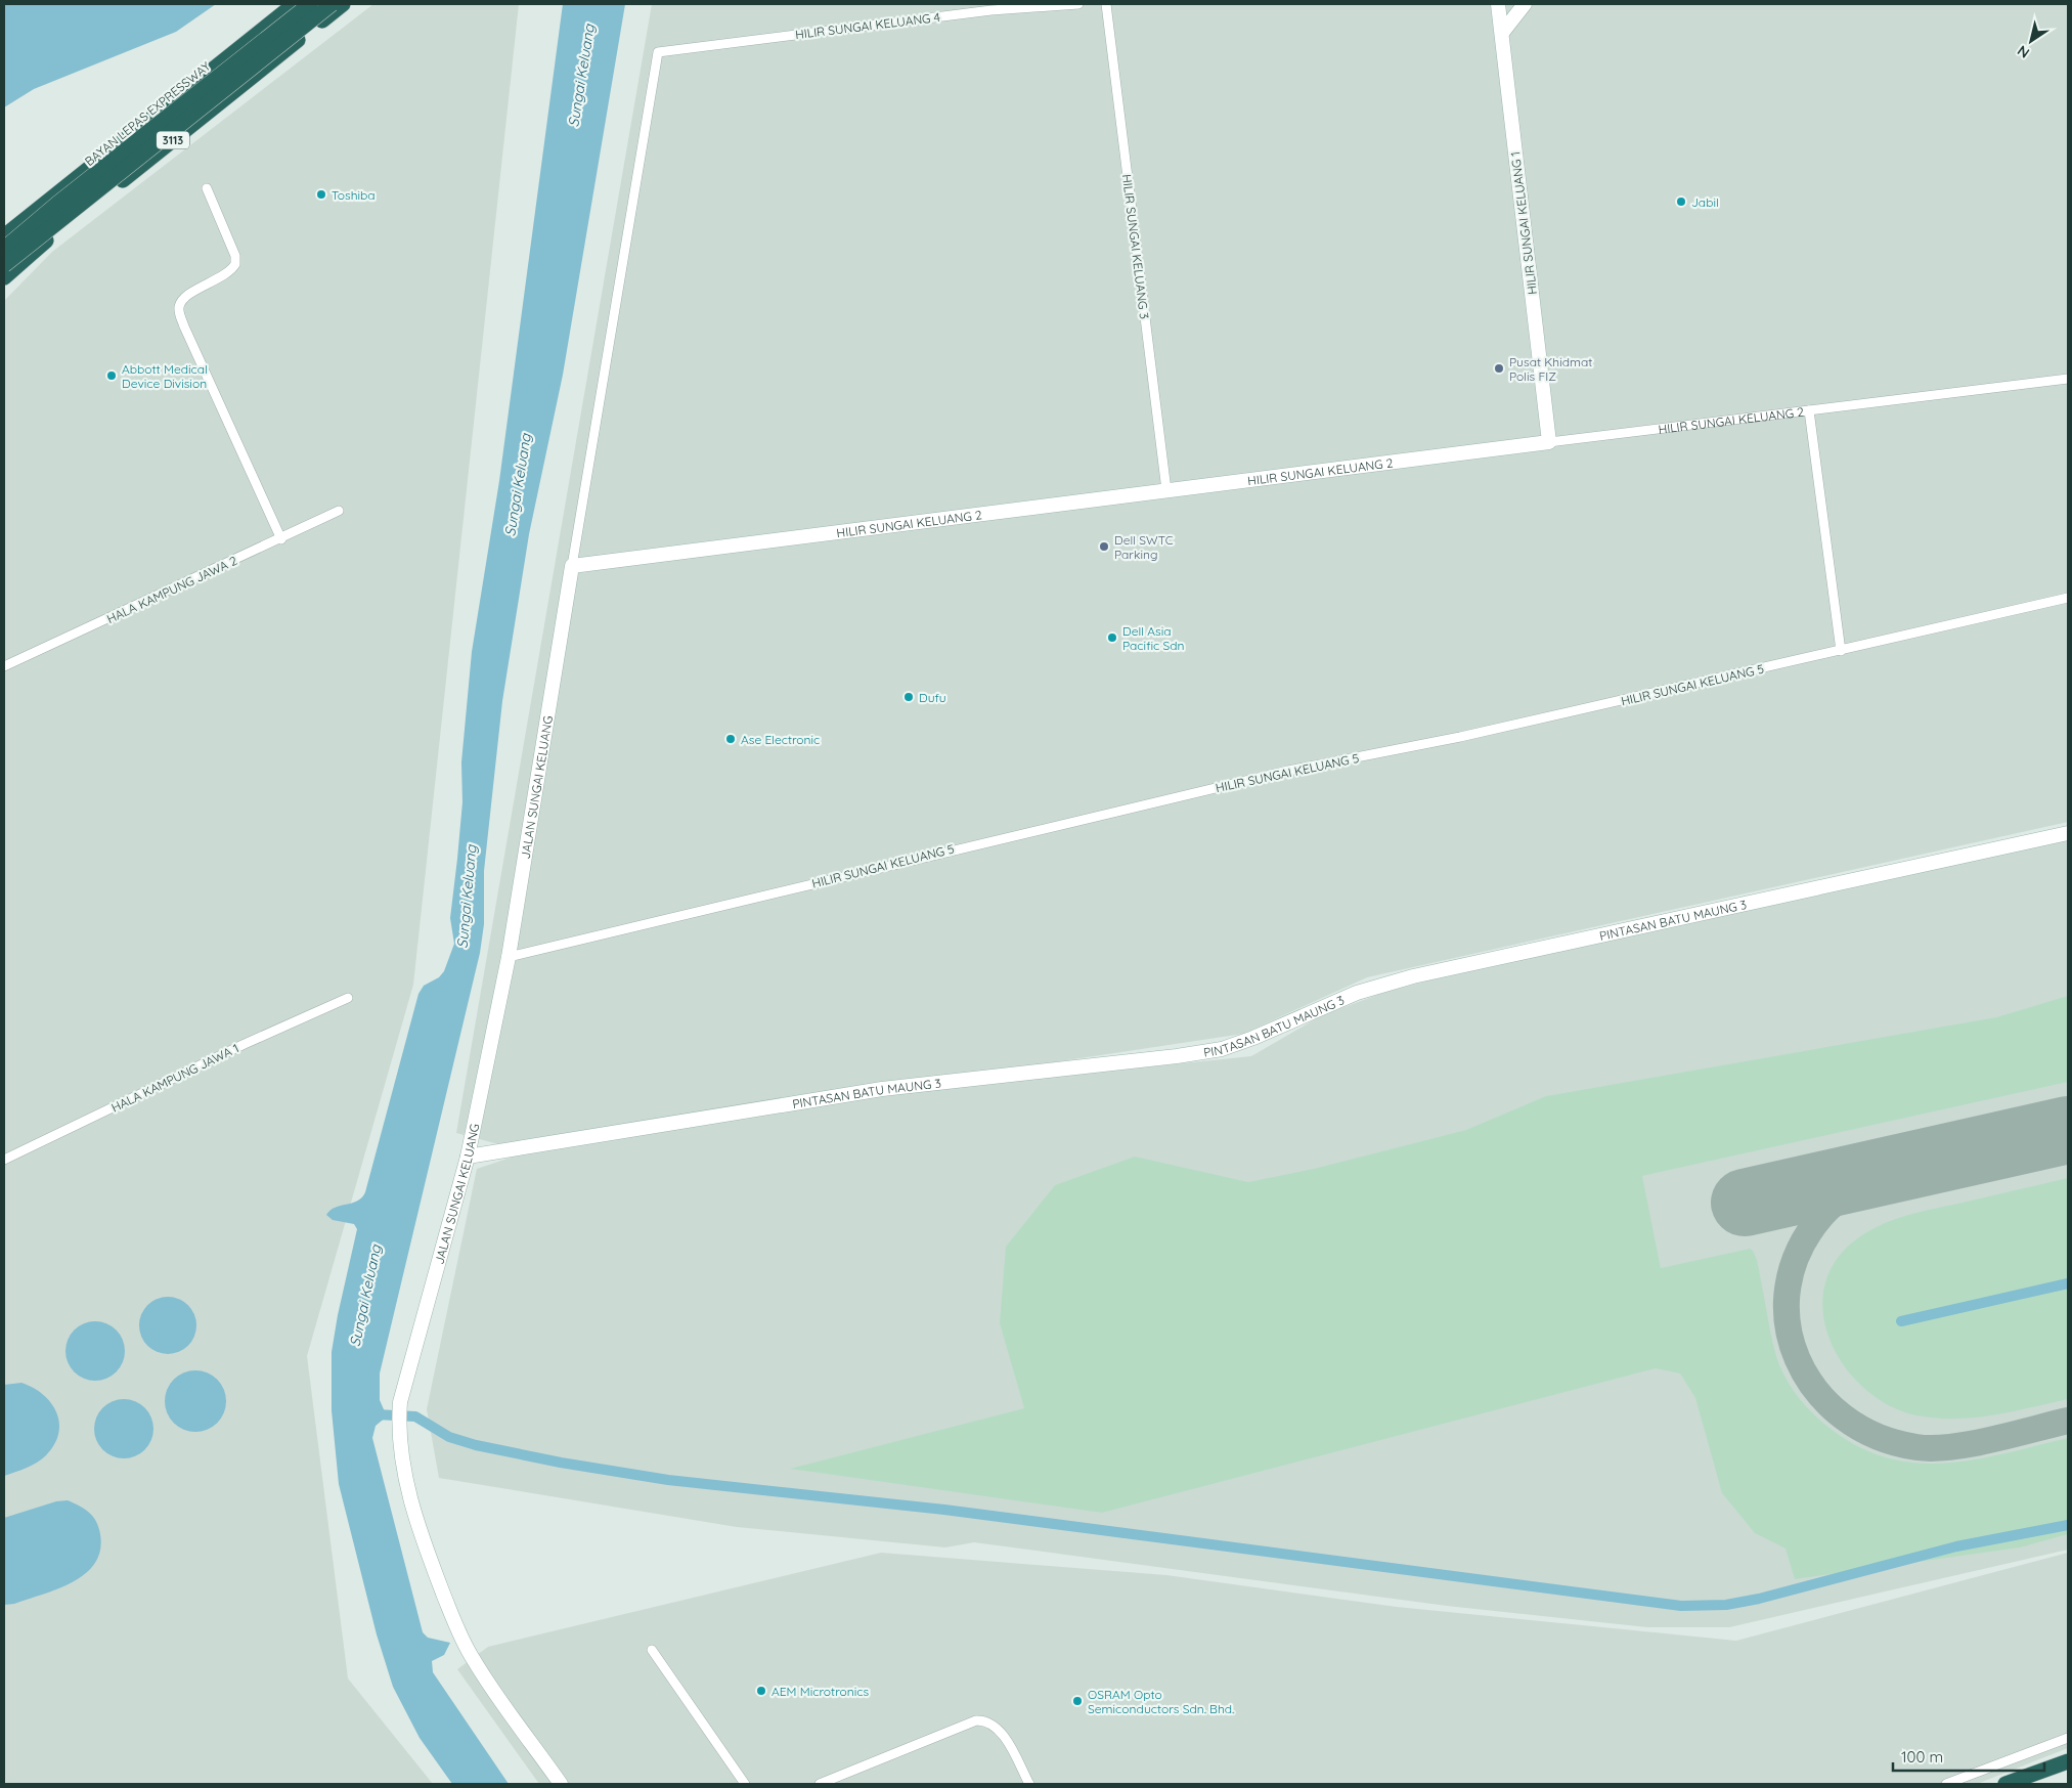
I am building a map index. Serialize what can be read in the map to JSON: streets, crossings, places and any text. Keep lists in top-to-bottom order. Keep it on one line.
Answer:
{"streets":{"highway":["BAYAN LEPAS EXPRESSWAY","3113"],"street":["HILIR SUNGAI KELUANG 4","HILIR SUNGAI KELUANG 1","HILIR SUNGAI KELUANG 3","HILIR SUNGAI KELUANG 2","HALA KAMPUNG JAWA 2","HILIR SUNGAI KELUANG 5","JALAN SUNGAI KELUANG","PINTASAN BATU MAUNG 3","HALA KAMPUNG JAWA 1"]},"crossings":[["HILIR SUNGAI KELUANG 4","HILIR SUNGAI KELUANG 2"],["HILIR SUNGAI KELUANG 4","JALAN SUNGAI KELUANG"],["HILIR SUNGAI KELUANG 1","HILIR SUNGAI KELUANG 2"],["HILIR SUNGAI KELUANG 3","HILIR SUNGAI KELUANG 2"],["HILIR SUNGAI KELUANG 2","JALAN SUNGAI KELUANG"],["HILIR SUNGAI KELUANG 5","JALAN SUNGAI KELUANG"],["JALAN SUNGAI KELUANG","PINTASAN BATU MAUNG 3"]],"water":["Sungai Keluang"],"places":["Toshiba","Jabil","Pusat Khidmat Polis FIZ","Abbott Medical Device Division","Dell SWTC Parking","Dell Asia Pacific Sdn","Dufu","Ase Electronic","AEM Microtronics","OSRAM Opto Semiconductors Sdn. Bhd."],"scale_bar":"100 m","north":"bottom left"}
